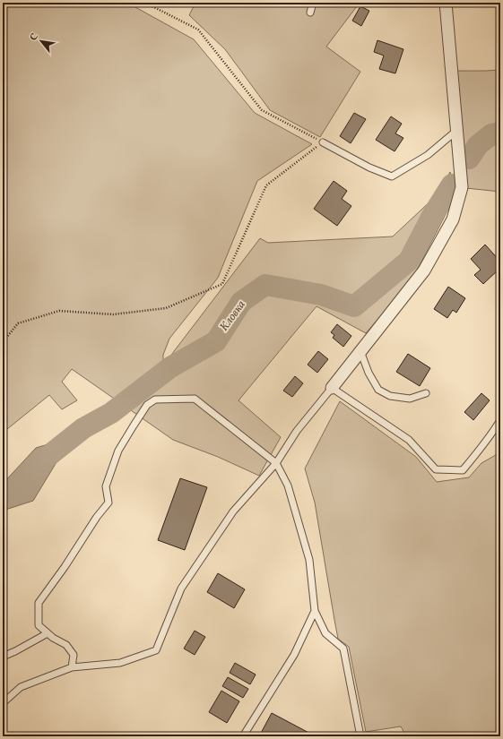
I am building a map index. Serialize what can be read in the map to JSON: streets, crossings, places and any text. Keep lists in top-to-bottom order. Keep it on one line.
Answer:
{"water":["Кловка"],"north":"top left"}
